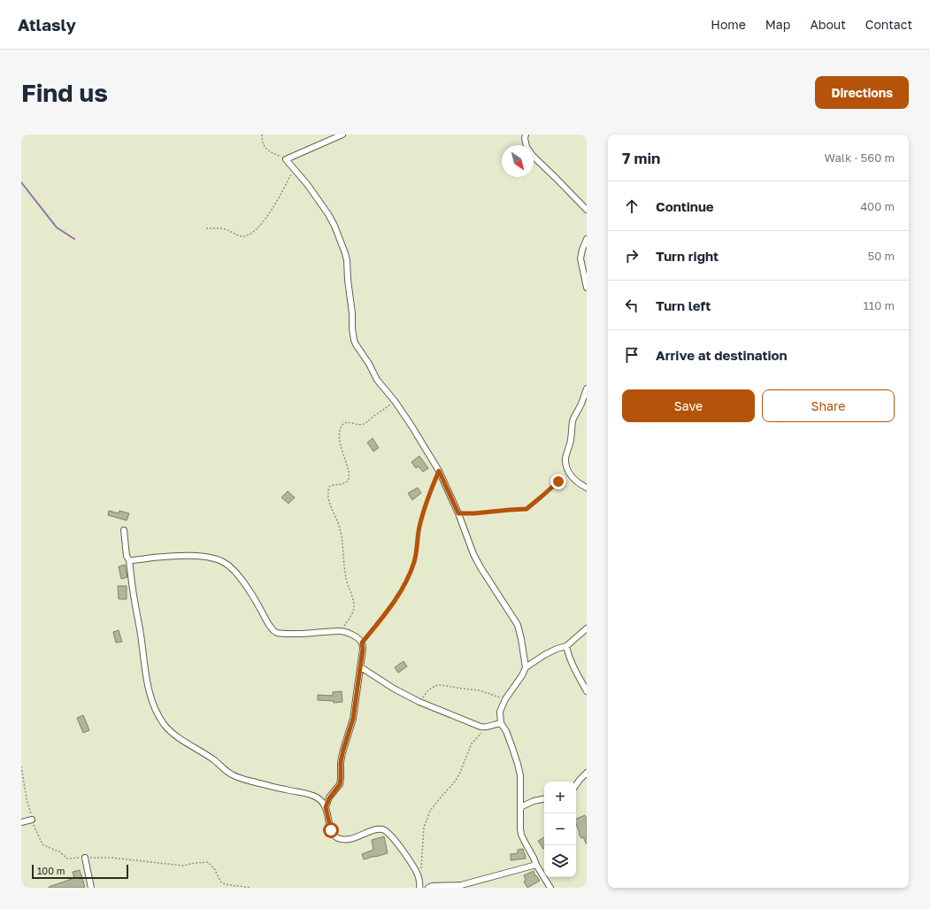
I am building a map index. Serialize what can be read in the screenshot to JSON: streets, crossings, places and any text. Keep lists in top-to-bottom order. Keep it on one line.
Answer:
{"scale_bar":"100 m","north":"bottom right","page":{"header":"Atlasly","nav":["Home","Map","About","Contact"],"buttons":["Directions",["Save","Share"]],"title":"Find us","heading":["7 min","Walk · 560 m"],"list":[["Continue","400 m"],["Turn right","50 m"],["Turn left","110 m"],"Arrive at destination"],"map_buttons":["+","−"],"scale":"100 m"}}
